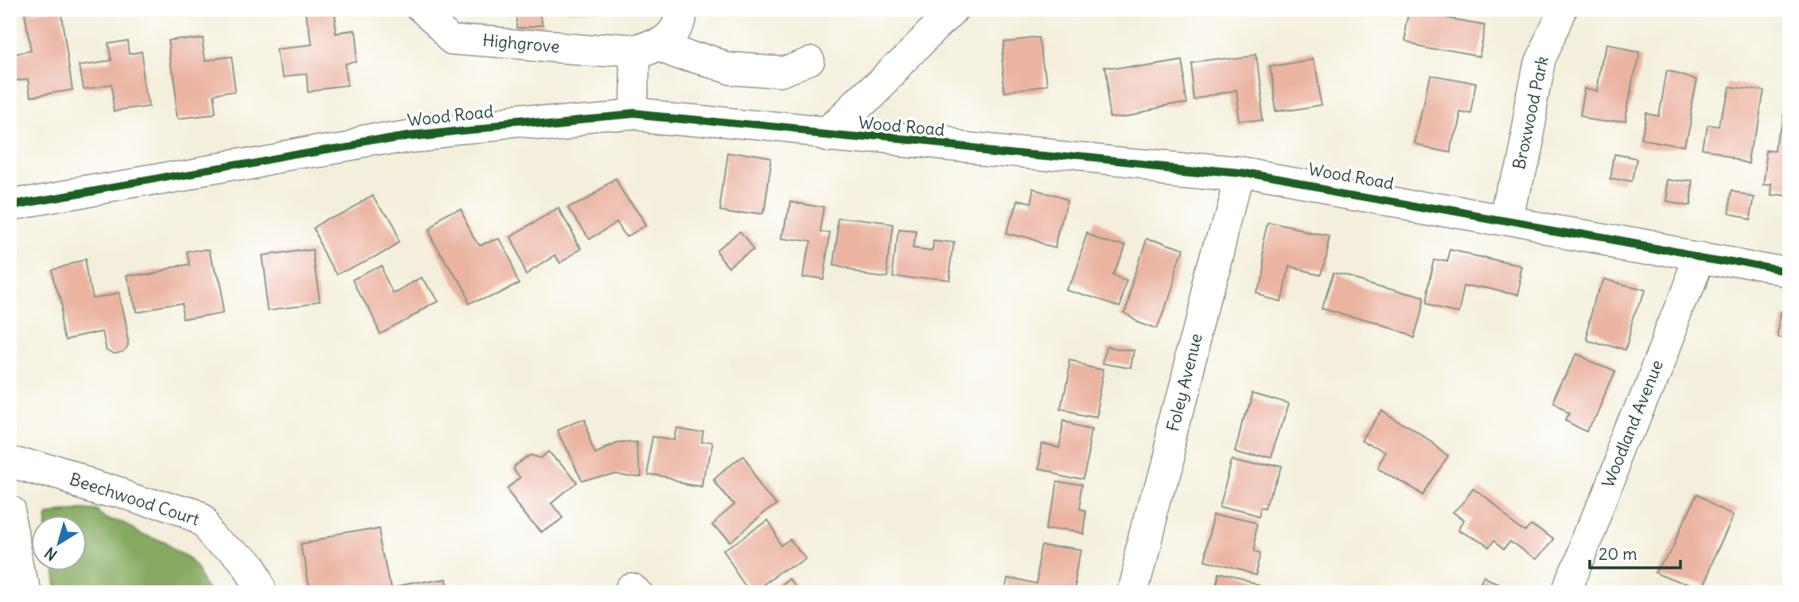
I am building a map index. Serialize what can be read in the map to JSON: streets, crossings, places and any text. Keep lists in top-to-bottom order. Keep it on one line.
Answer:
{"streets":{"street":["Highgrove","Broxwood Park","Wood Road","Foley Avenue","Woodland Avenue","Beechwood Court"]},"crossings":[["Broxwood Park","Wood Road"],["Wood Road","Foley Avenue"],["Wood Road","Woodland Avenue"]],"scale_bar":"20 m","north":"bottom left"}
